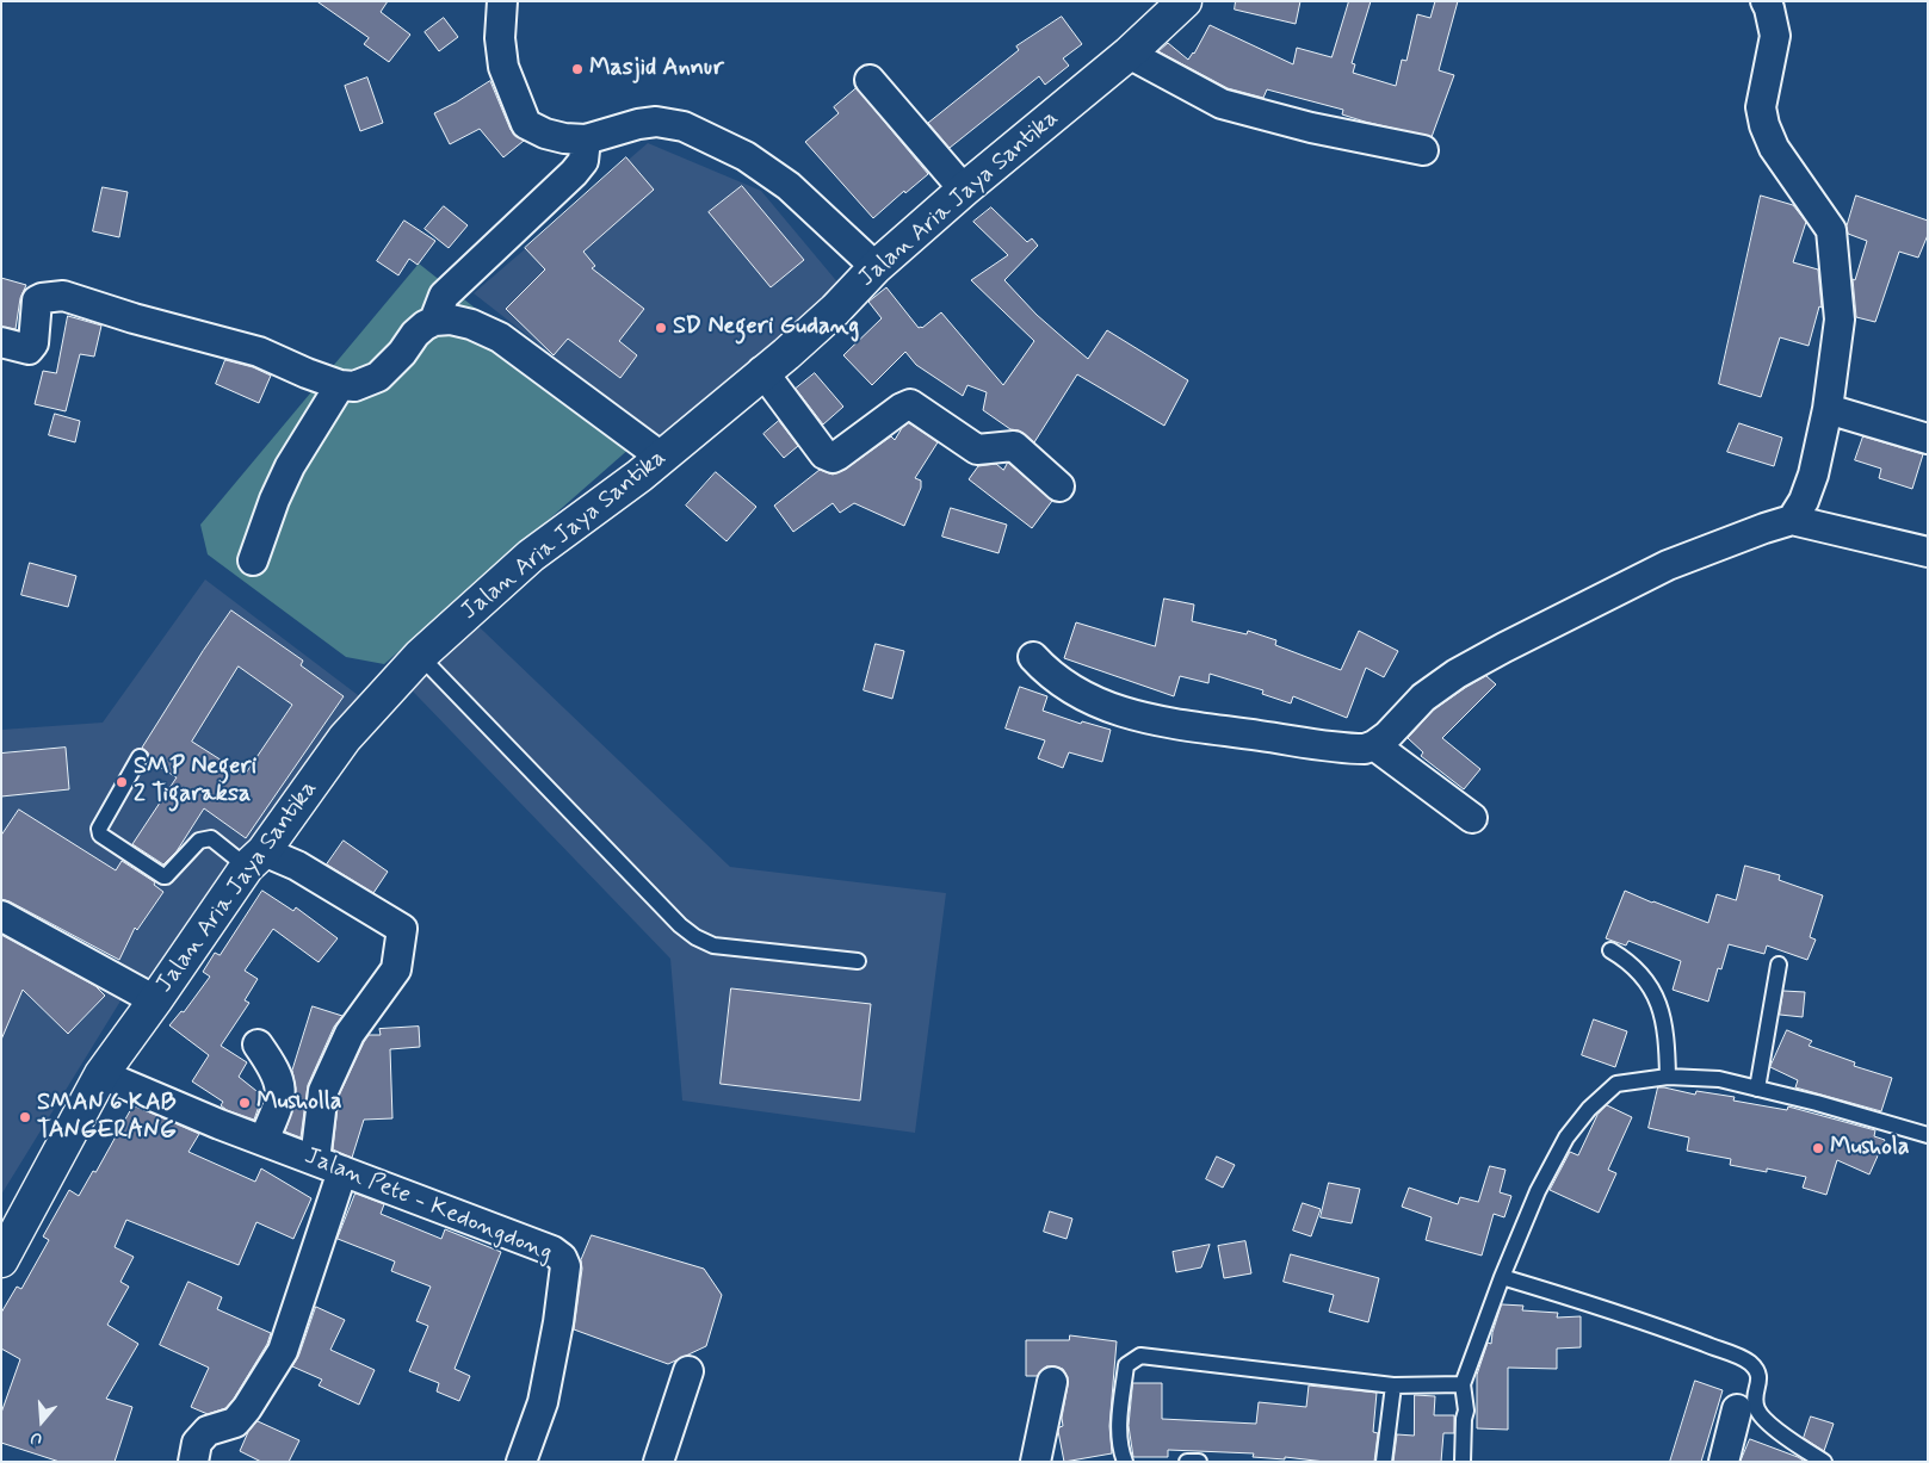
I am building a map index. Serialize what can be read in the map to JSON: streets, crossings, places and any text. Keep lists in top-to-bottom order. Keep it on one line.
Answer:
{"streets":{"street":["Jalan Aria Jaya Santika","Jalan Pete - Kedongdong"]},"crossings":[["Jalan Aria Jaya Santika","Jalan Pete - Kedongdong"]],"places":["Masjid Annur","SD Negeri Gudang","SMP Negeri 2 Tigaraksa","Musholla","SMAN 6 KAB TANGERANG","Mushola"],"north":"bottom"}
